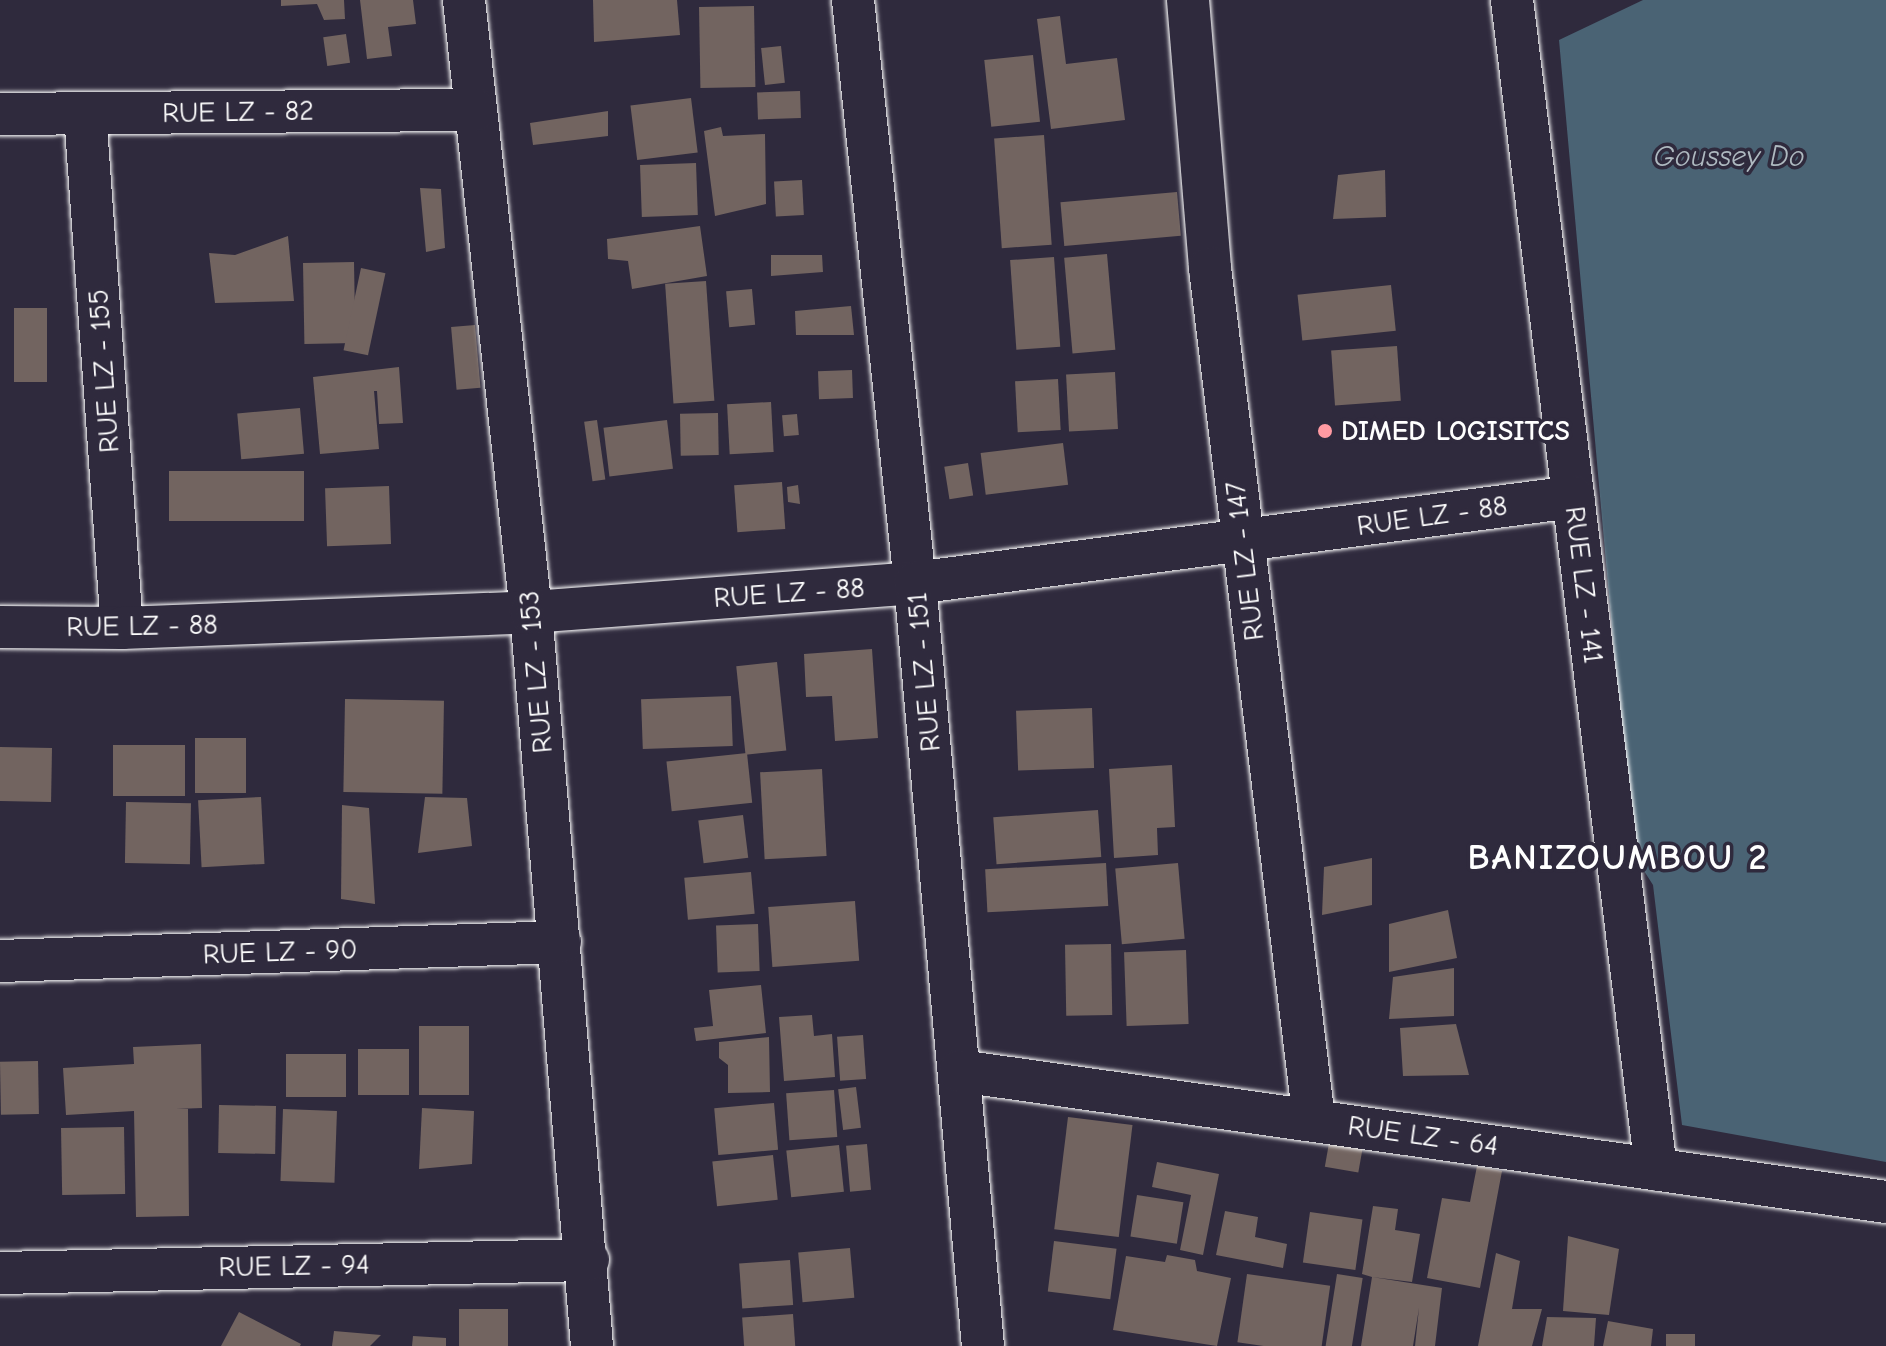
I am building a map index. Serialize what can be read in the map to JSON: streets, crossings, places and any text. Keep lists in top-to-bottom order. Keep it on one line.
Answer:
{"streets":{"street":["RUE LZ - 82","RUE LZ - 155","RUE LZ - 88","RUE LZ - 147","RUE LZ - 141","RUE LZ - 153","RUE LZ - 151","RUE LZ - 90","RUE LZ - 64","RUE LZ - 94"]},"crossings":[["RUE LZ - 82","RUE LZ - 155"],["RUE LZ - 82","RUE LZ - 153"],["RUE LZ - 155","RUE LZ - 88"],["RUE LZ - 88","RUE LZ - 147"],["RUE LZ - 88","RUE LZ - 141"],["RUE LZ - 88","RUE LZ - 153"],["RUE LZ - 88","RUE LZ - 151"],["RUE LZ - 147","RUE LZ - 64"],["RUE LZ - 141","RUE LZ - 64"],["RUE LZ - 153","RUE LZ - 90"],["RUE LZ - 153","RUE LZ - 94"],["RUE LZ - 151","RUE LZ - 64"]],"districts":["BANIZOUMBOU 2"],"water":["Goussey Do"],"places":["DIMED LOGISITCS"]}
